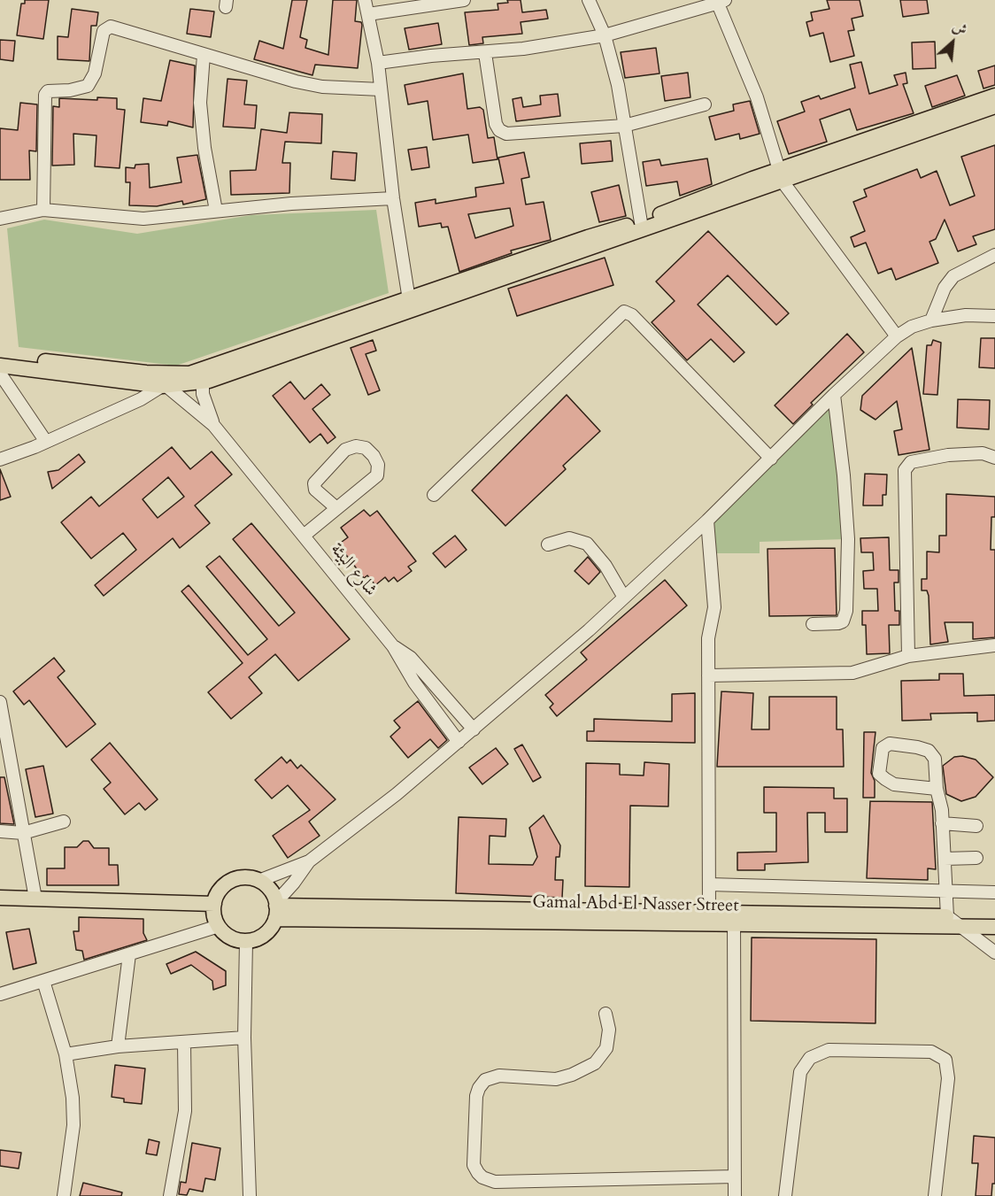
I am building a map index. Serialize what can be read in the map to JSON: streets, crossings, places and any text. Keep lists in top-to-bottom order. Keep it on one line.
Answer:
{"streets":{"main road":["Gamal Abd El Nasser Street"],"street":["شارع البيئة"]},"north":"top right"}
